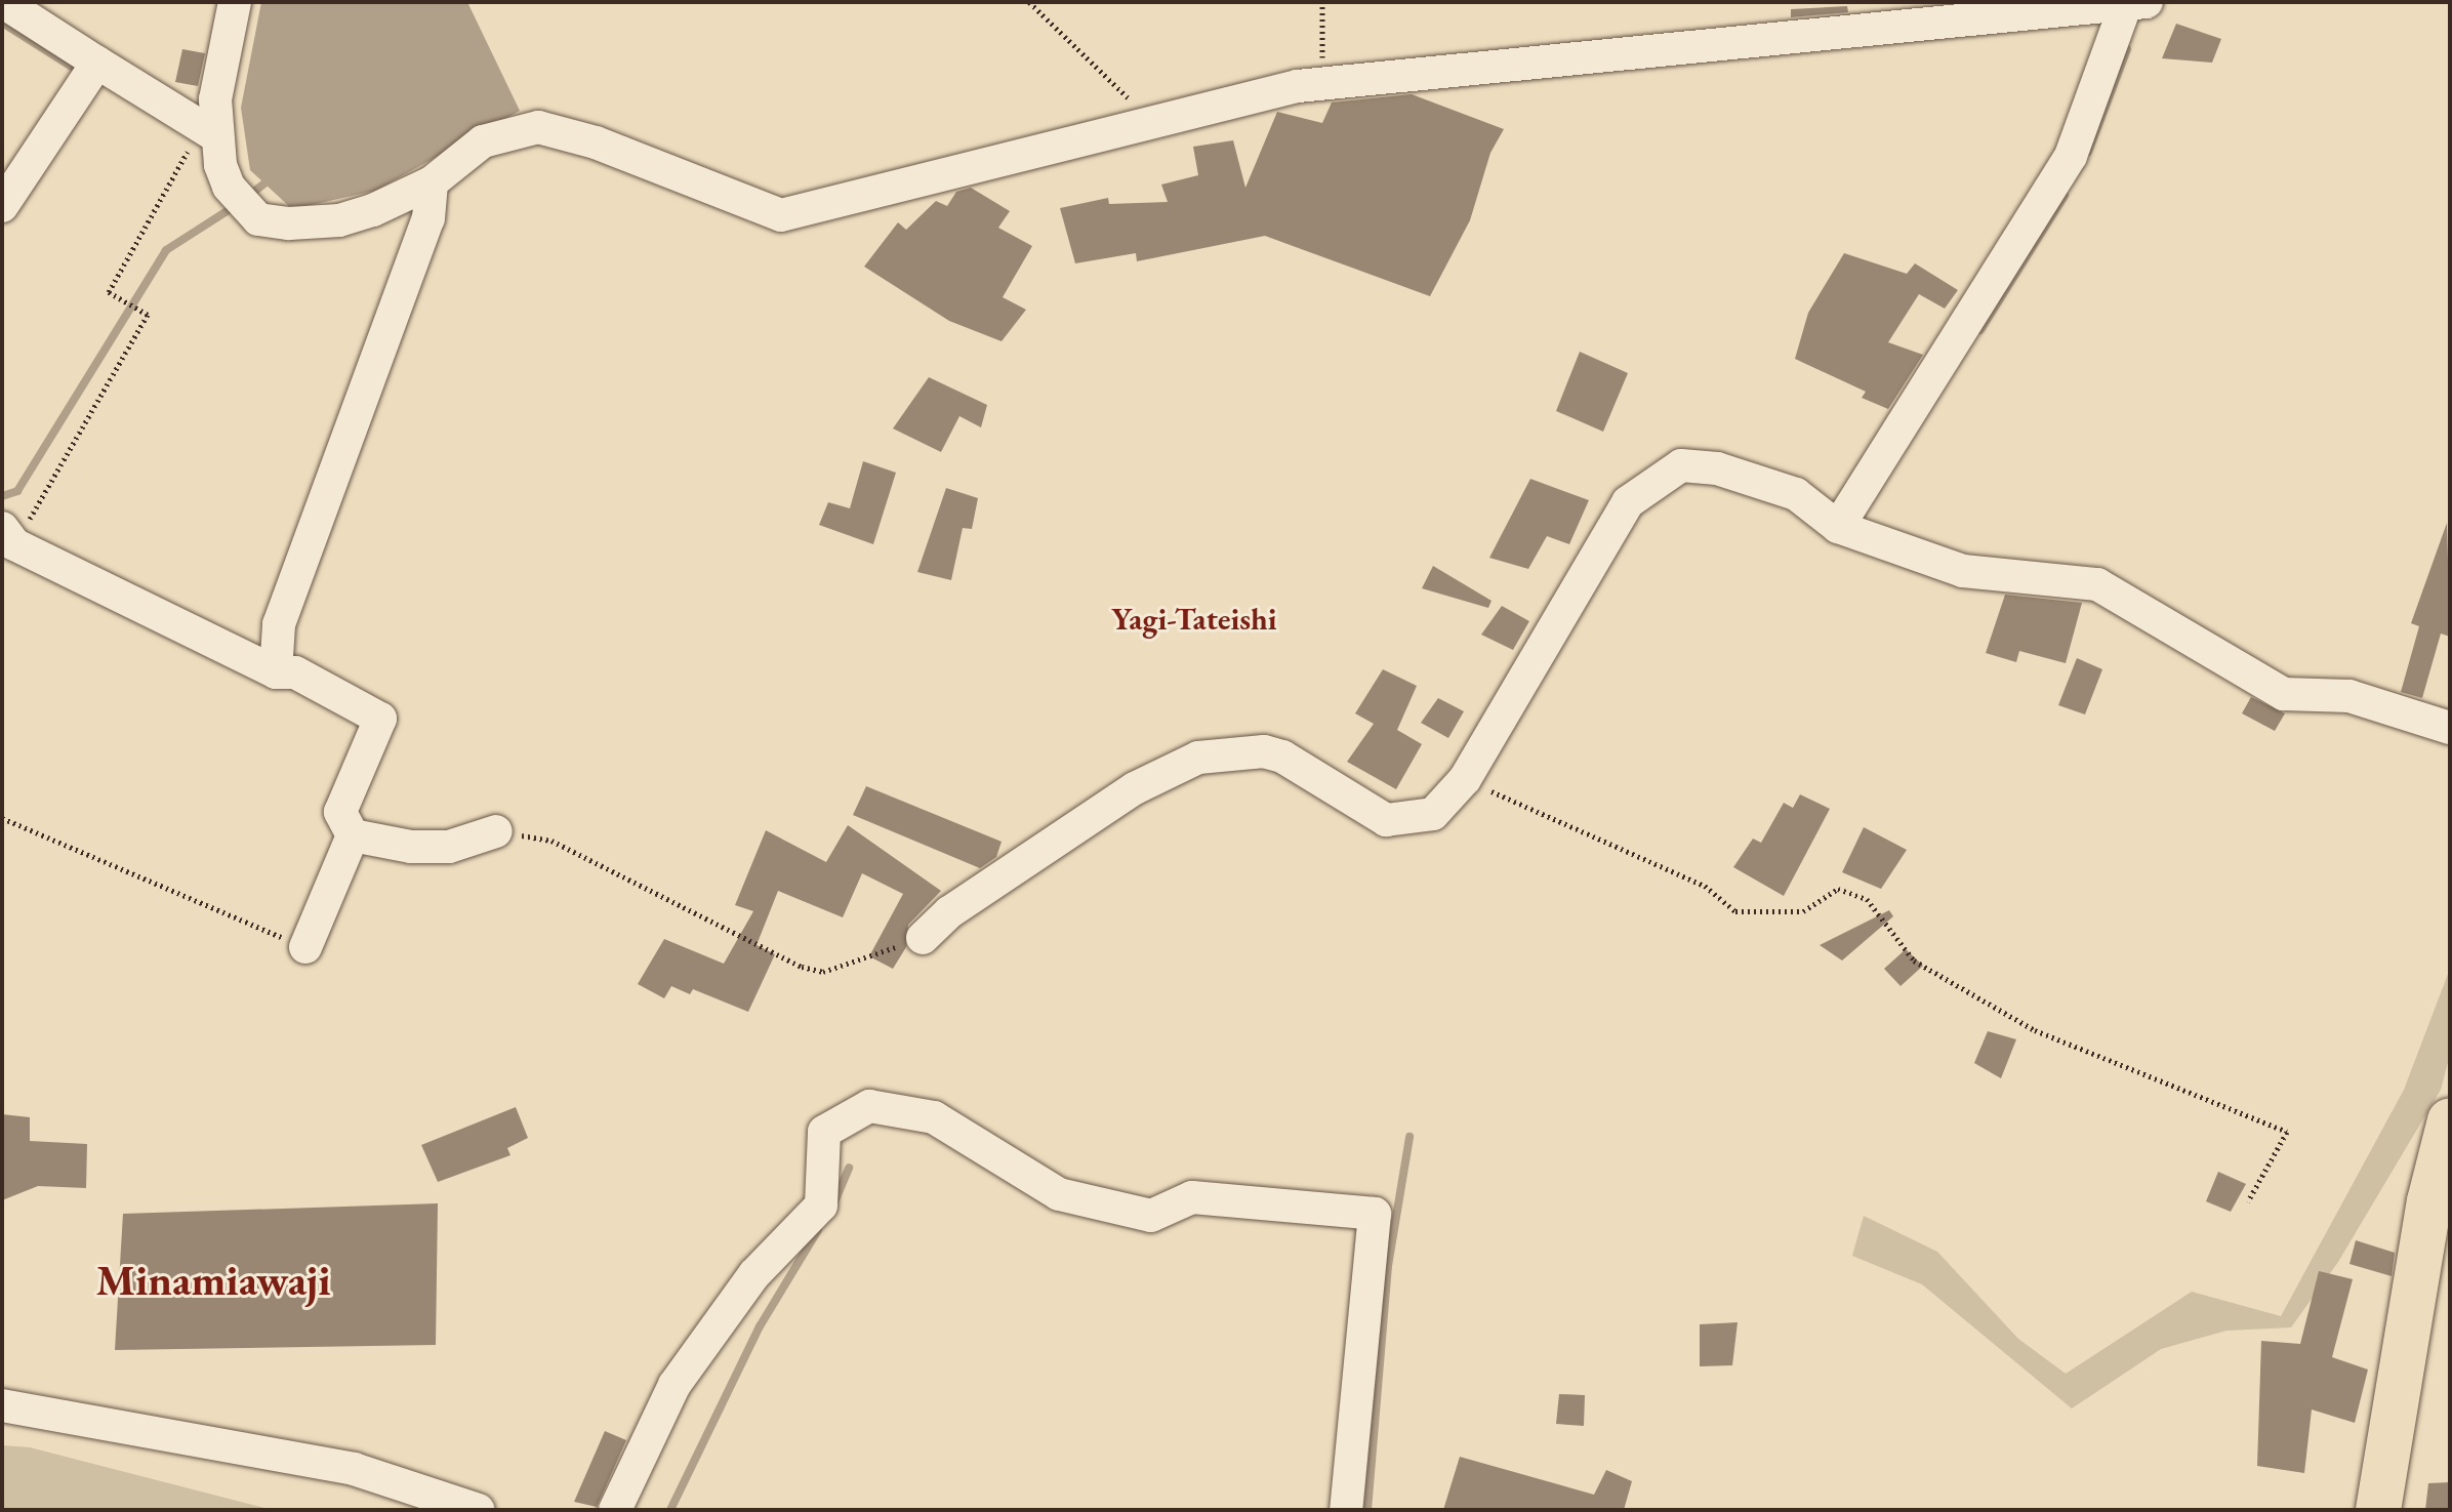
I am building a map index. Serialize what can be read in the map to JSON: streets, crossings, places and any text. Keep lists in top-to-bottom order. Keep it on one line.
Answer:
{"districts":["Yagi-Tateishi","Minamiawaji"]}
